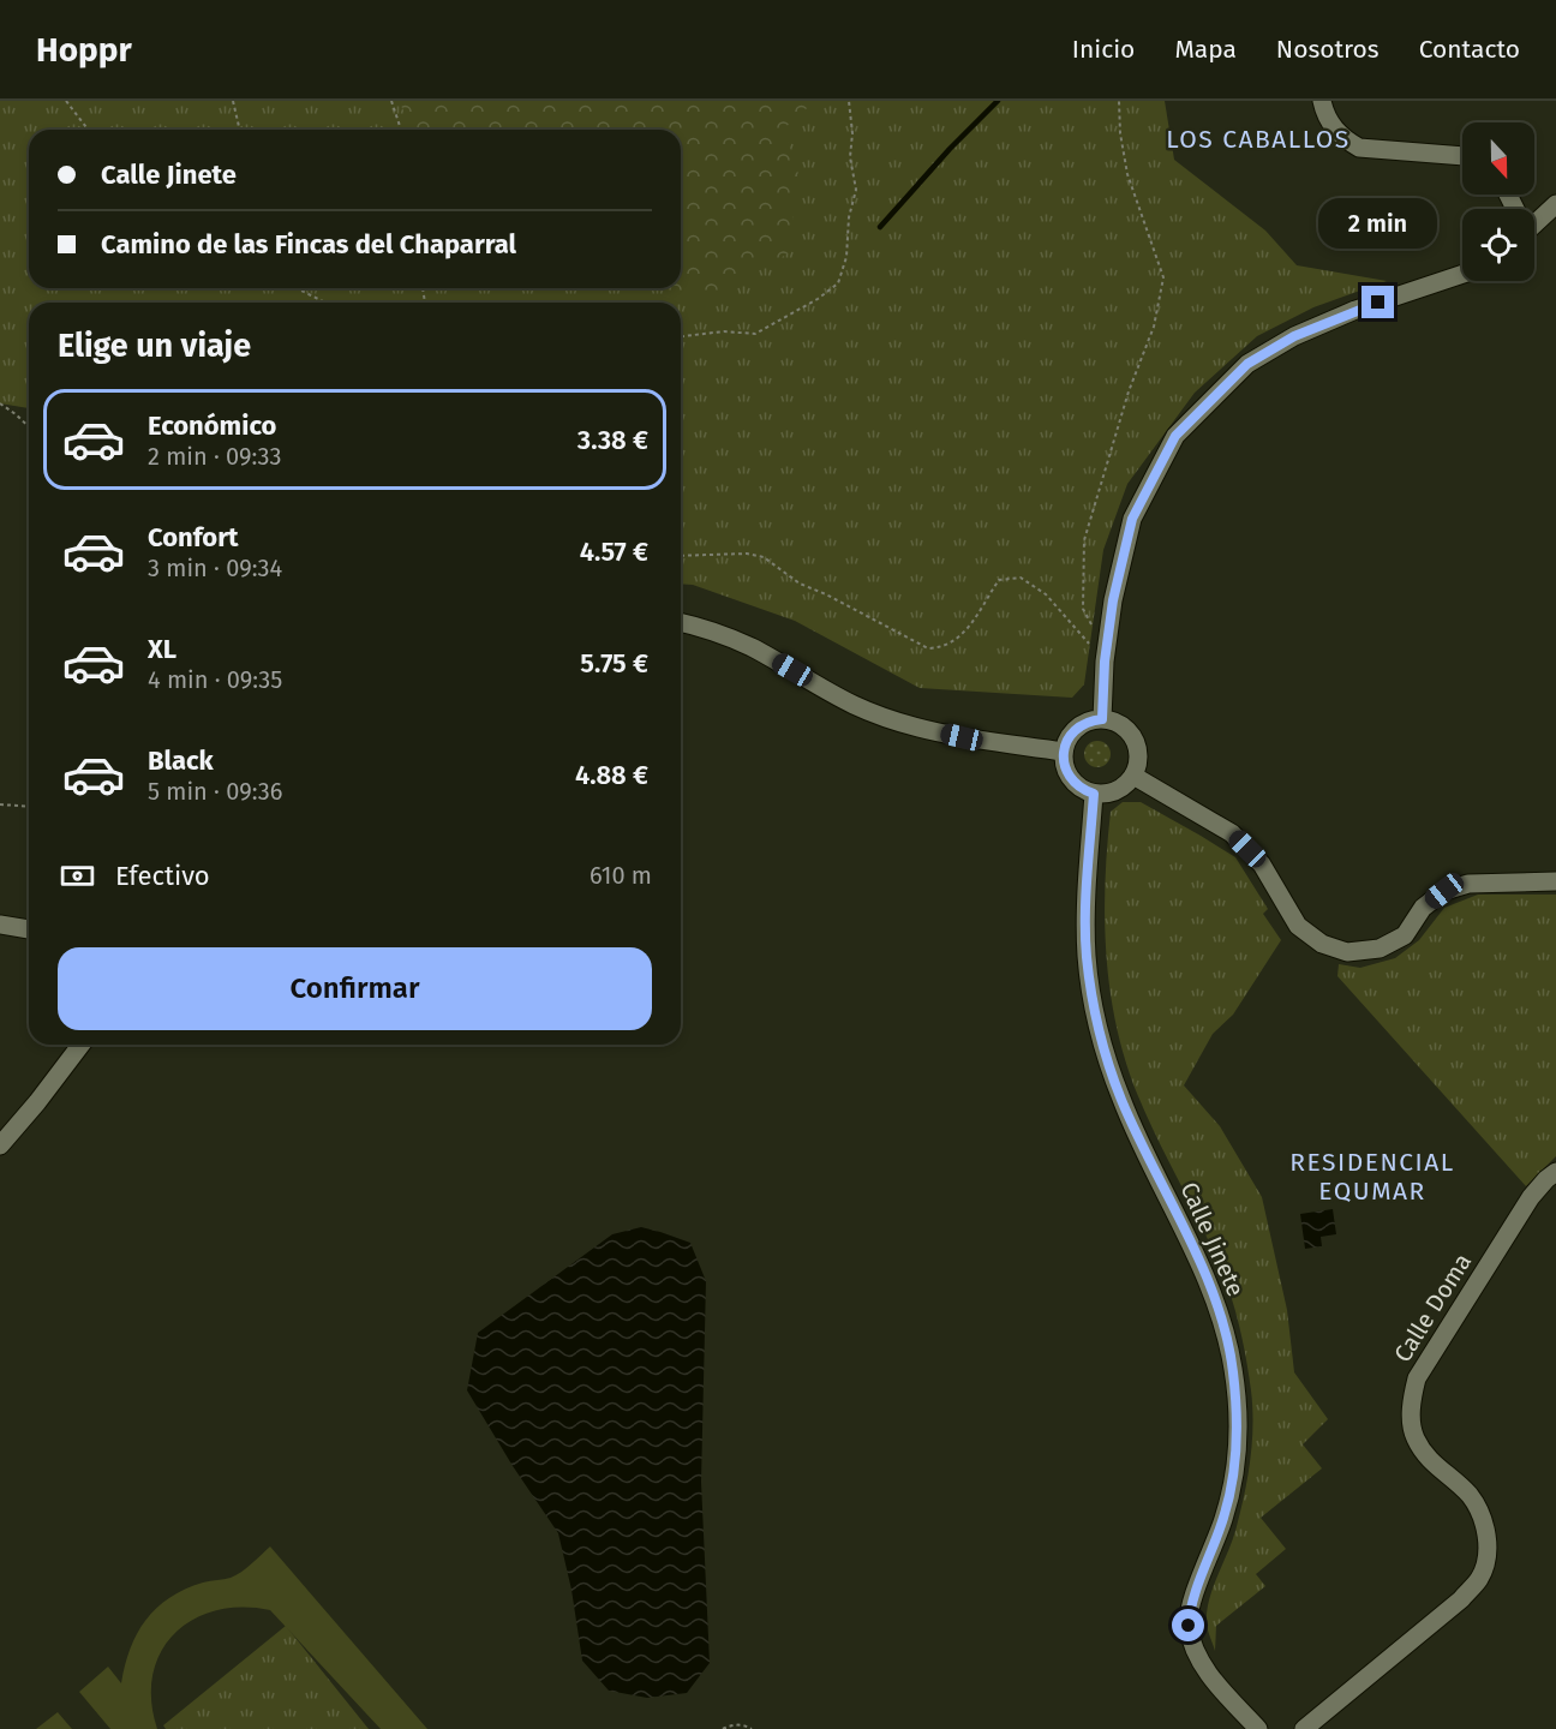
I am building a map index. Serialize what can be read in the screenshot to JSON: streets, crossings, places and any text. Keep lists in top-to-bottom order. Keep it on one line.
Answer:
{"streets":{"street":["Calle Jinete","Calle Doma"]},"districts":["LOS CABALLOS","RESIDENCIAL EQUMAR"],"north":"bottom","page":{"header":"Hoppr","nav":["Inicio","Mapa","Nosotros","Contacto"],"banner":["Calle Jinete","Camino de las Fincas del Chaparral"],"bubble":"2 min","heading":"Elige un viaje","list":[{"name":"Económico","note":"2 min · 09:33","value":"3.38 €"},{"name":"Confort","note":"3 min · 09:34","value":"4.57 €"},{"name":"XL","note":"4 min · 09:35","value":"5.75 €"},{"name":"Black","note":"5 min · 09:36","value":"4.88 €"}],"pay":["Efectivo","610 m"],"buttons":"Confirmar"}}
